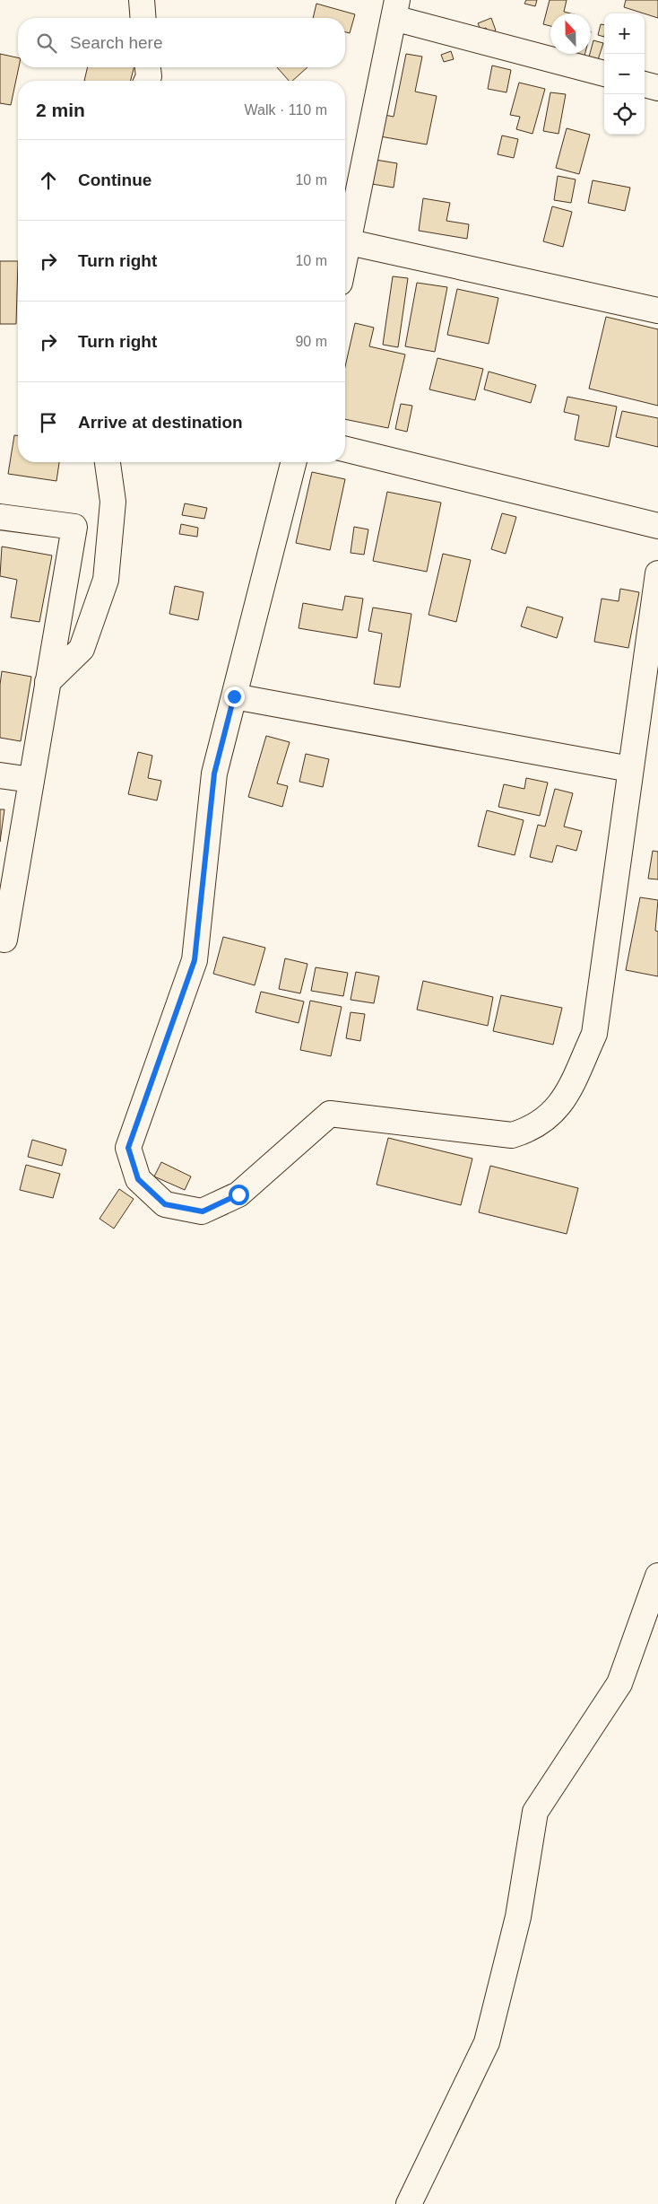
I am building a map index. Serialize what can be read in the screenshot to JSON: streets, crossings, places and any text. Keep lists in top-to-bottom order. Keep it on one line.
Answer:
{"north":"top","page":{"map_buttons":["+","−"],"search":"Search here","heading":["2 min","Walk · 110 m"],"list":[["Continue","10 m"],["Turn right","10 m"],["Turn right","90 m"],"Arrive at destination"]}}
